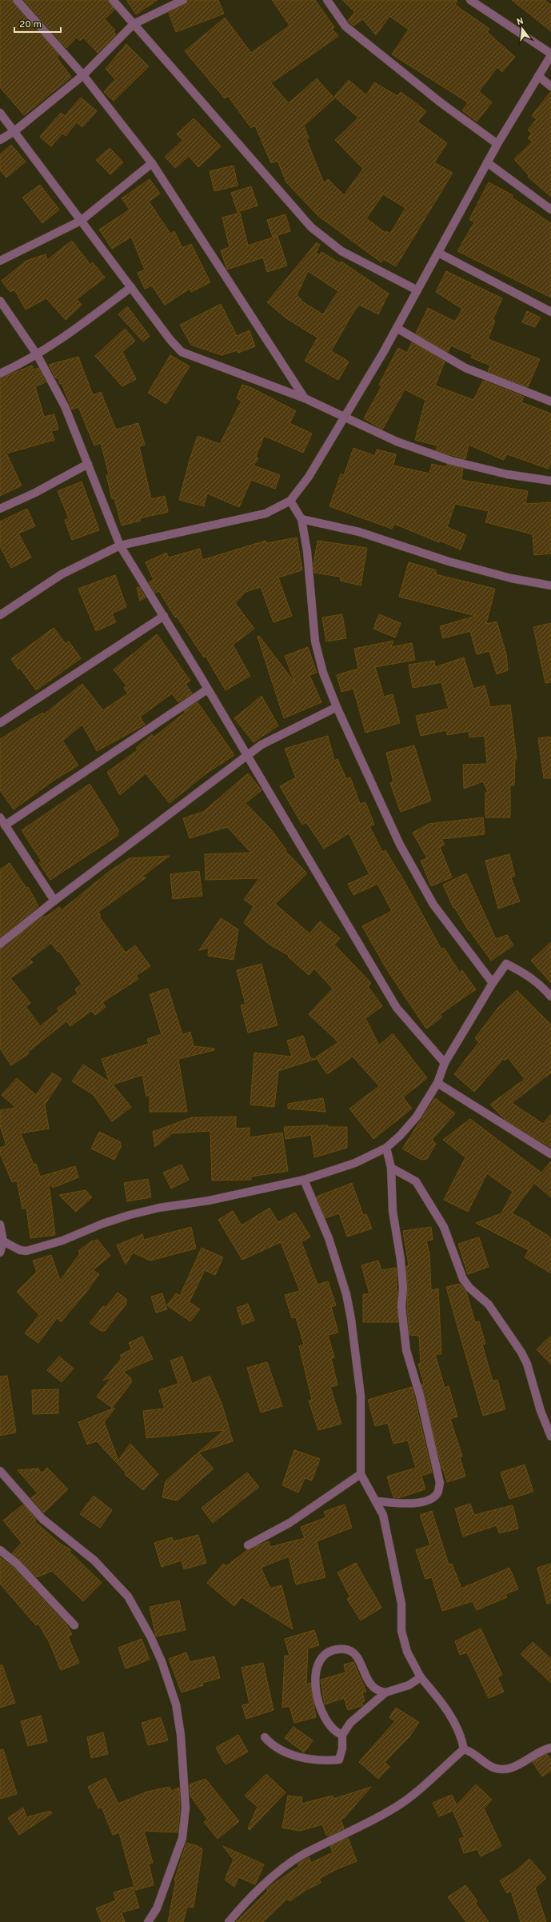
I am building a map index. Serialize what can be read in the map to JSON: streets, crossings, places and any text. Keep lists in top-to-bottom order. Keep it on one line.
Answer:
{"scale_bar":"20 m","north":"top"}
